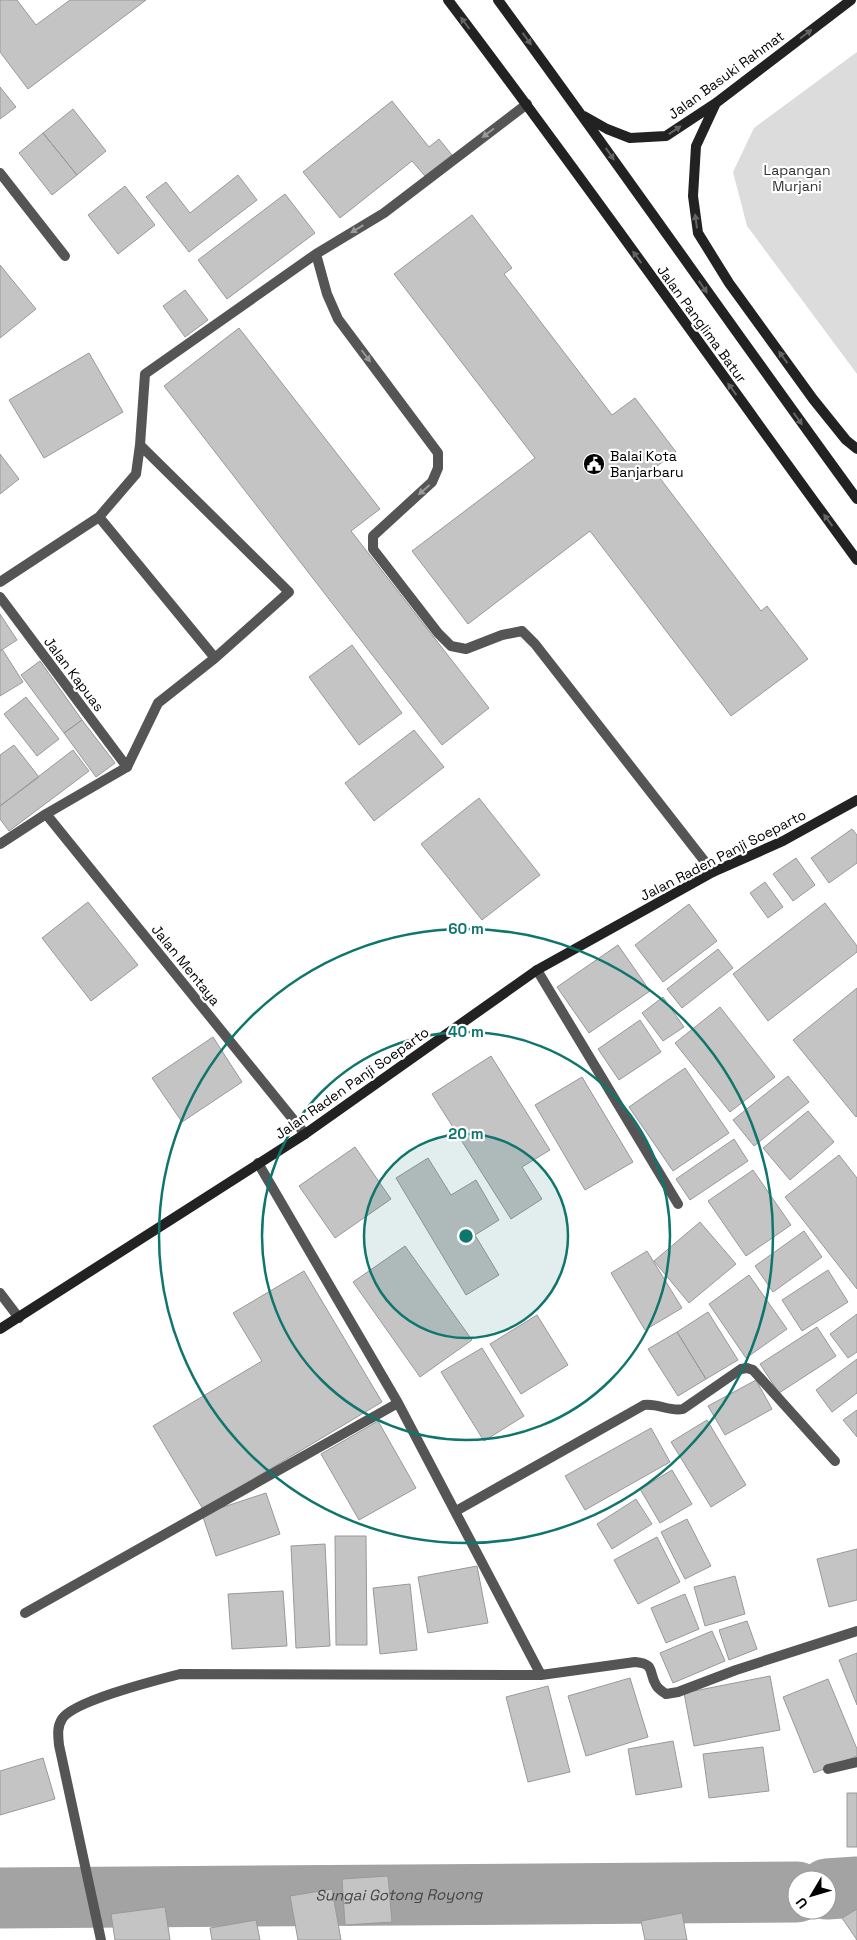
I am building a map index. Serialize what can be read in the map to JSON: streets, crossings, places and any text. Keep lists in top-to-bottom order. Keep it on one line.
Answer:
{"streets":{"main road":["Jalan Basuki Rahmat","Jalan Panglima Batur","Jalan Raden Panji Soeparto"],"street":["Jalan Kapuas","Jalan Mentaya"]},"crossings":[["Jalan Basuki Rahmat","Jalan Panglima Batur"],["Jalan Raden Panji Soeparto","Jalan Mentaya"]],"one_way":["Jalan Basuki Rahmat"],"water":["Sungai Gotong Royong"],"parks":["Lapangan Murjani"],"places":{"public building":["Balai Kota Banjarbaru"]},"north":"bottom left","rings":["60 m","40 m","20 m"]}
